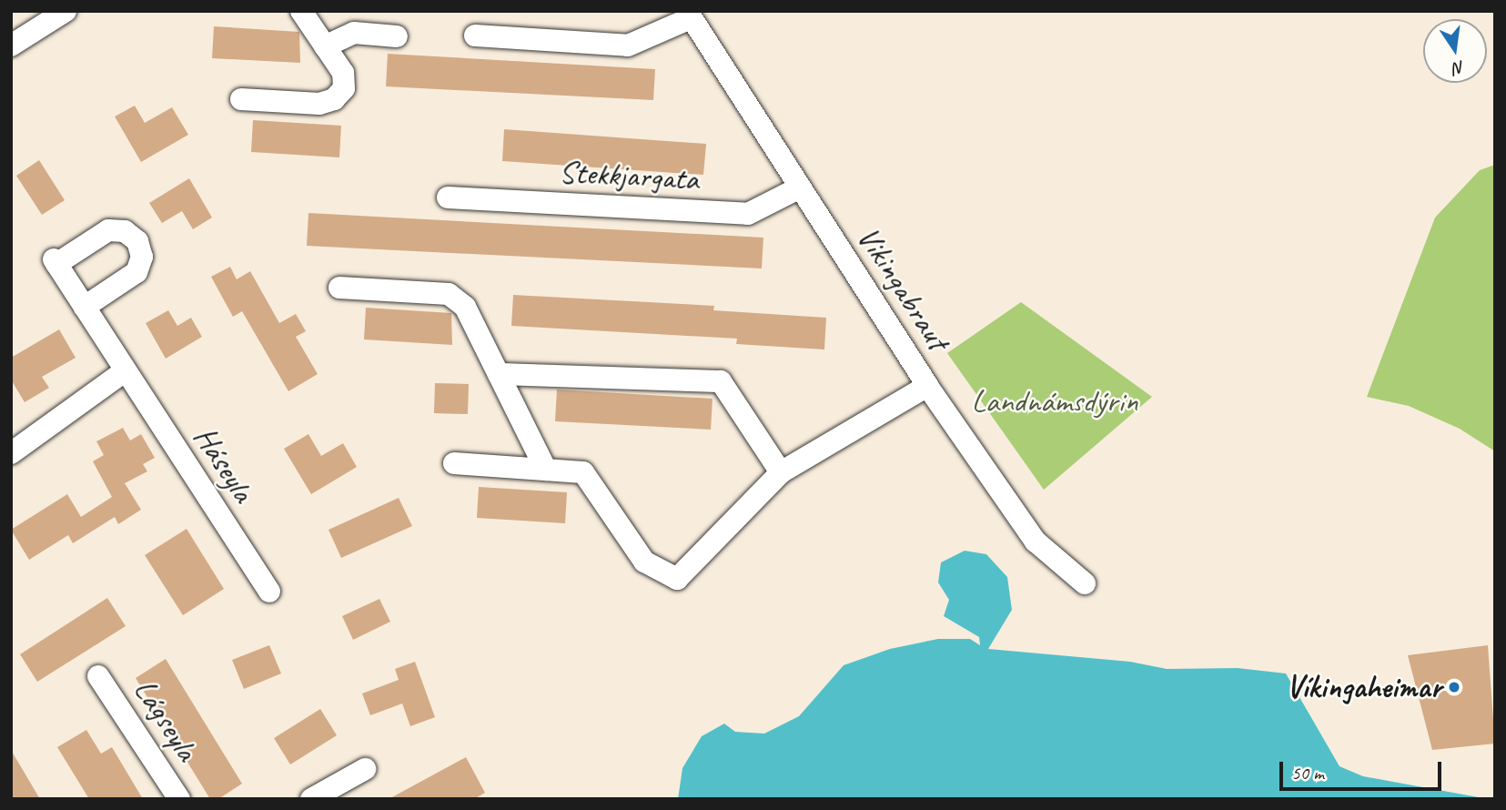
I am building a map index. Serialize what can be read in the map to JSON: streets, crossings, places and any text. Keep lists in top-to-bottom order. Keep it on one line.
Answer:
{"streets":{"street":["Stekkjargata","Vikingabraut","Háseyla","Lágseyla"]},"crossings":[["Stekkjargata","Vikingabraut"]],"parks":["Landnámsdýrin"],"places":["Víkingaheimar"],"scale_bar":"50 m","north":"bottom"}
